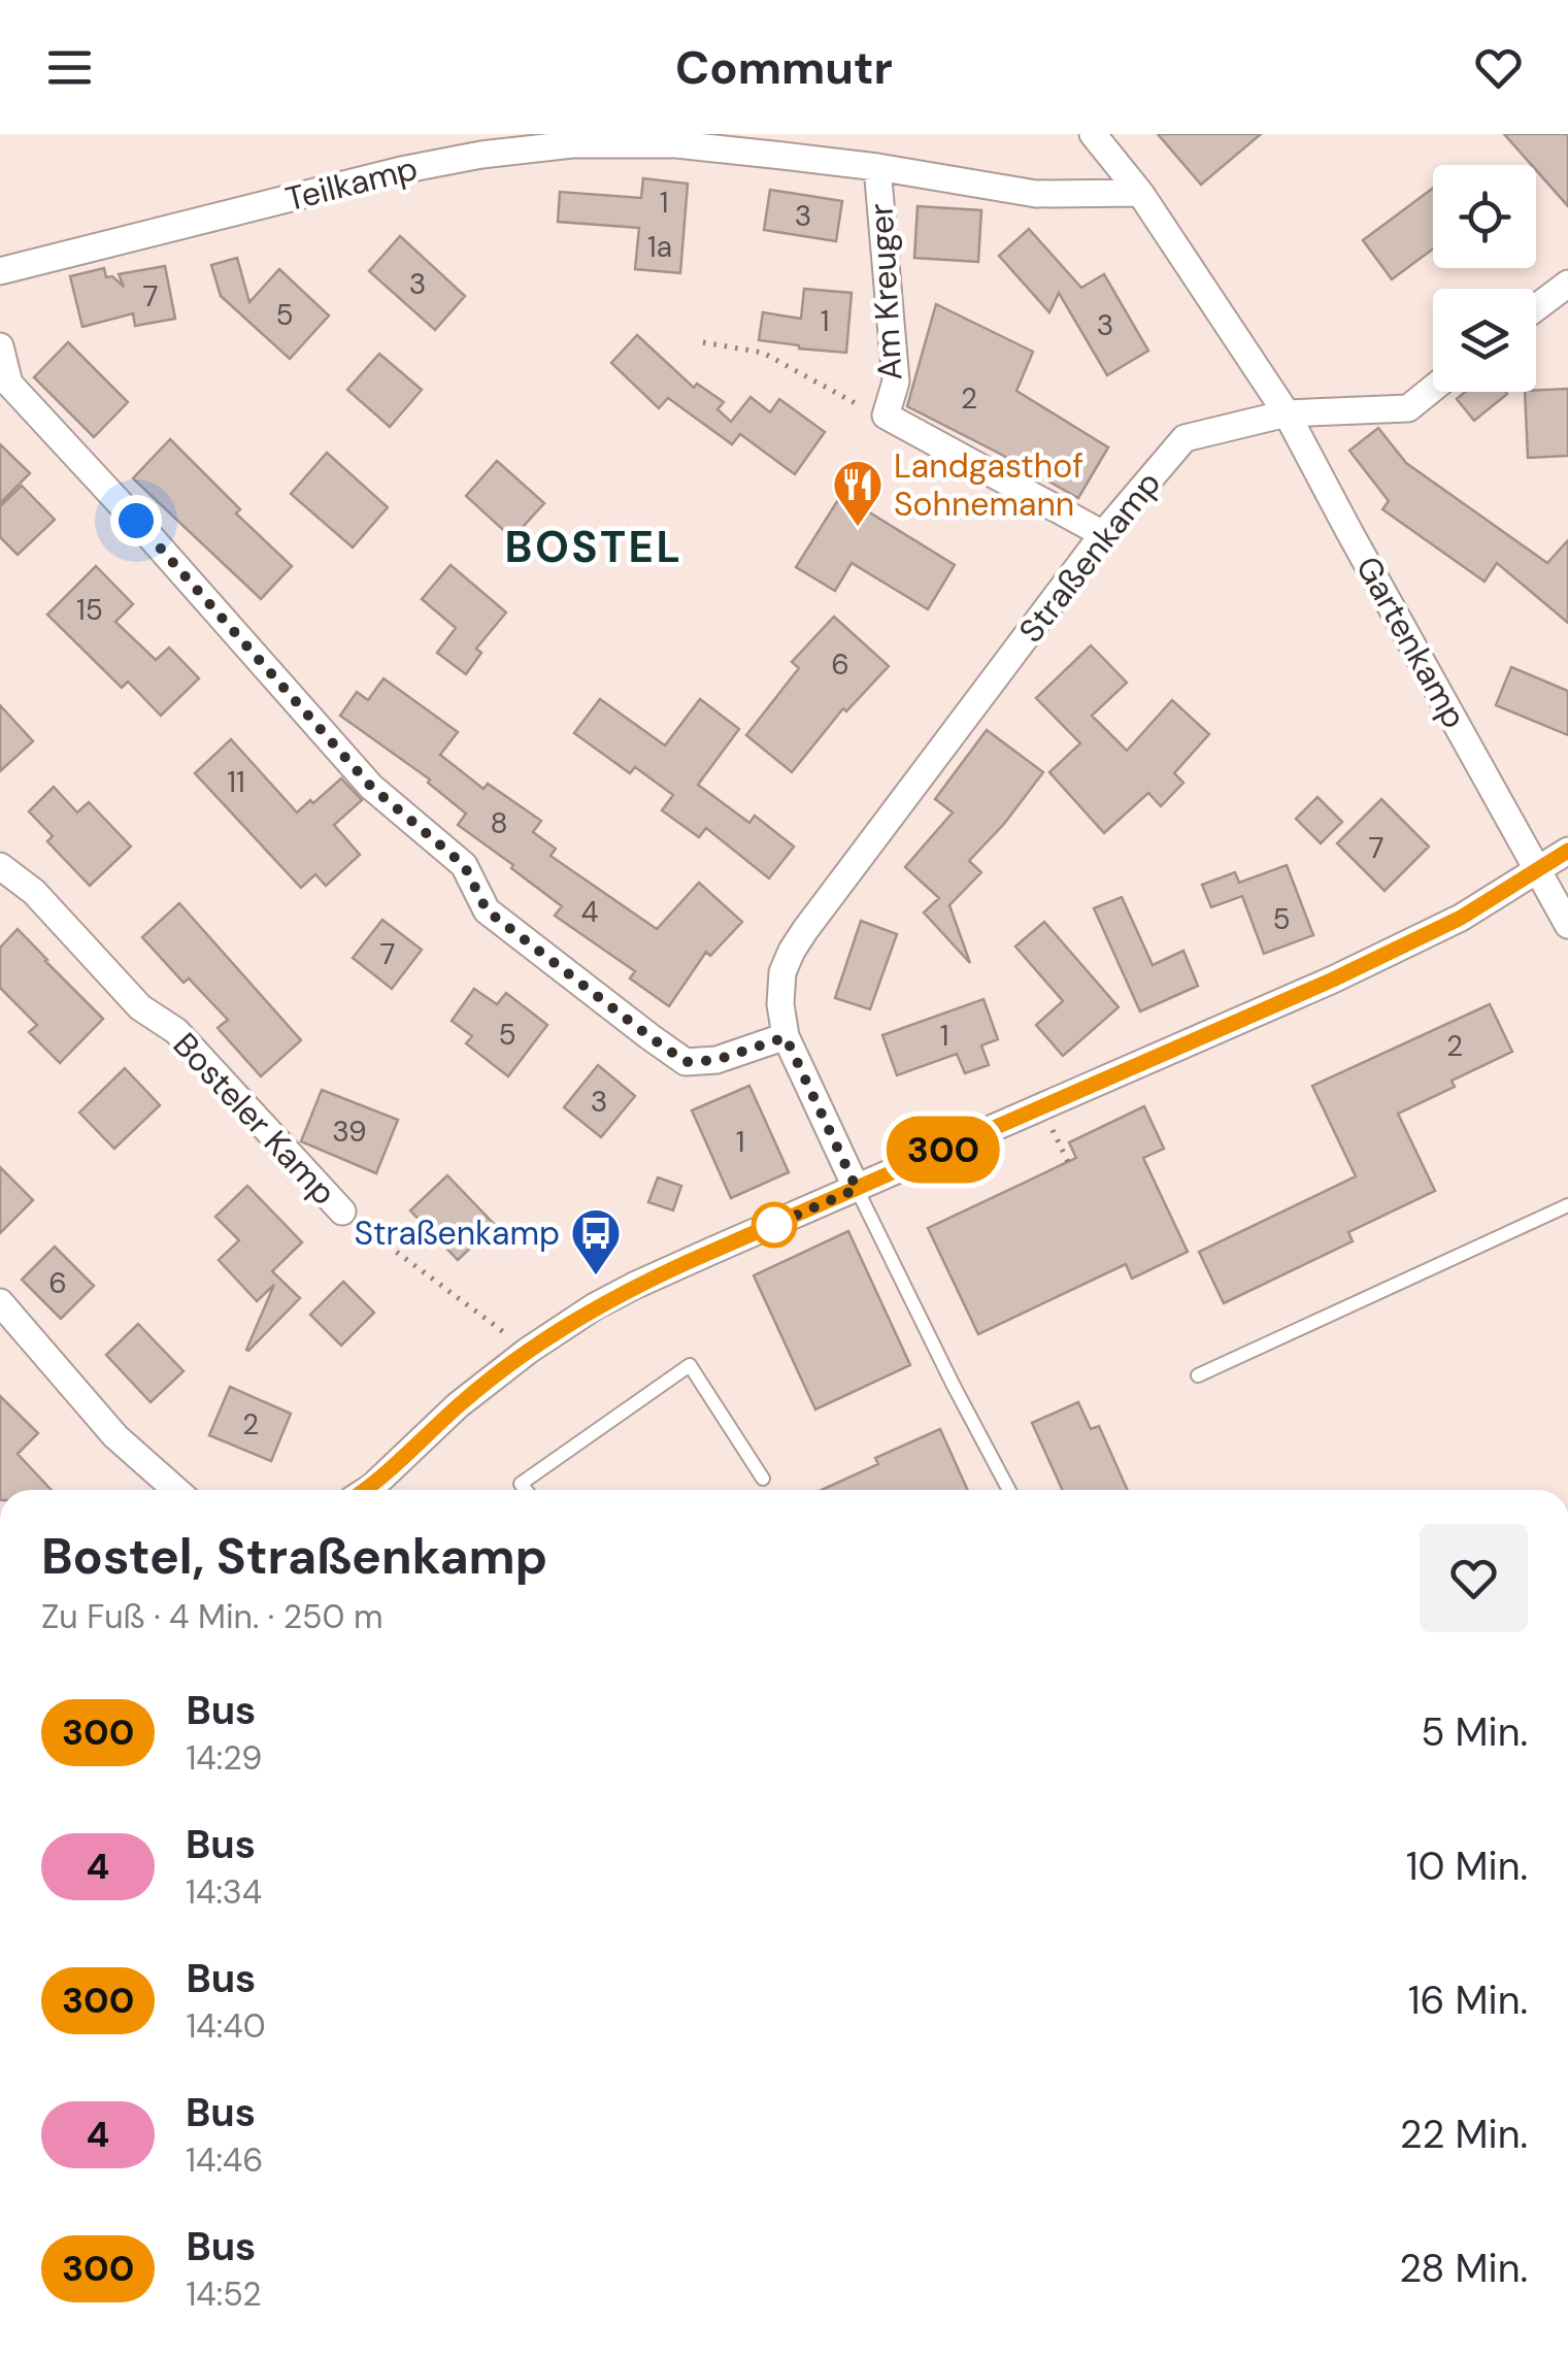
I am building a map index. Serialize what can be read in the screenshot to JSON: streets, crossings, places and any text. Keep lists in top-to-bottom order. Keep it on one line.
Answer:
{"streets":{"street":["Teilkamp","Am Kreuger","Straßenkamp","Gartenkamp","Bosteler Kamp"]},"crossings":[["Teilkamp","Am Kreuger"],["Teilkamp","Gartenkamp"],["Am Kreuger","Straßenkamp"],["Straßenkamp","Gartenkamp"]],"districts":["BOSTEL"],"places":{"restaurant":["Landgasthof Sohnemann"],"bus stop":["Straßenkamp"]},"lines":["bus line 300"],"house_numbers":["1","3","1a","3","7","5","1","3","2","15","6","11","8","7","4","5","7","5","1","2","3","39","1","6","2"],"page":{"header":"Commutr","on_map":"300","heading":["Bostel, Straßenkamp","Zu Fuß · 4 Min. · 250 m"],"list":[{"mark":"300","name":"Bus","note":"14:29","value":"5 Min."},{"mark":"4","name":"Bus","note":"14:34","value":"10 Min."},{"mark":"300","name":"Bus","note":"14:40","value":"16 Min."},{"mark":"4","name":"Bus","note":"14:46","value":"22 Min."},{"mark":"300","name":"Bus","note":"14:52","value":"28 Min."}]}}
